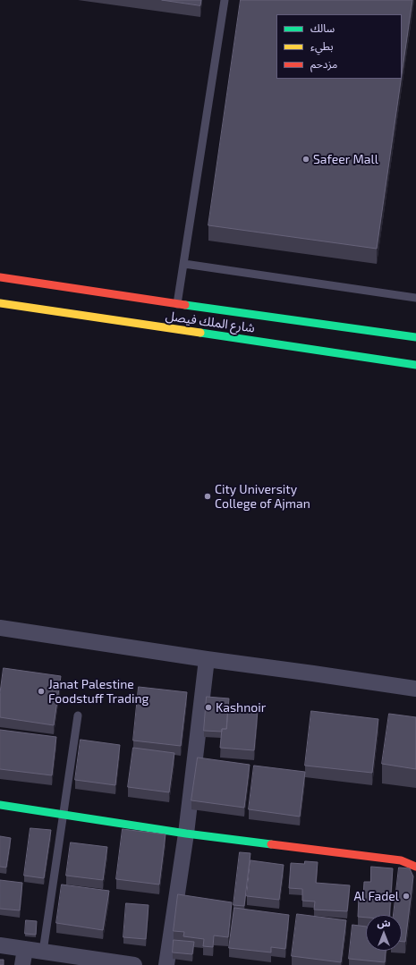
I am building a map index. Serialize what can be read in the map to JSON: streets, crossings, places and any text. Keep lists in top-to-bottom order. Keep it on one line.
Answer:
{"streets":{"street":["شارع الملك فيصل"]},"places":["Safeer Mall","City University College of Ajman","Janat Palestine Foodstuff Trading","Kashnoir","Al Fadel"],"legend":["سالك","بطيء","مزدحم"],"north":"top"}
